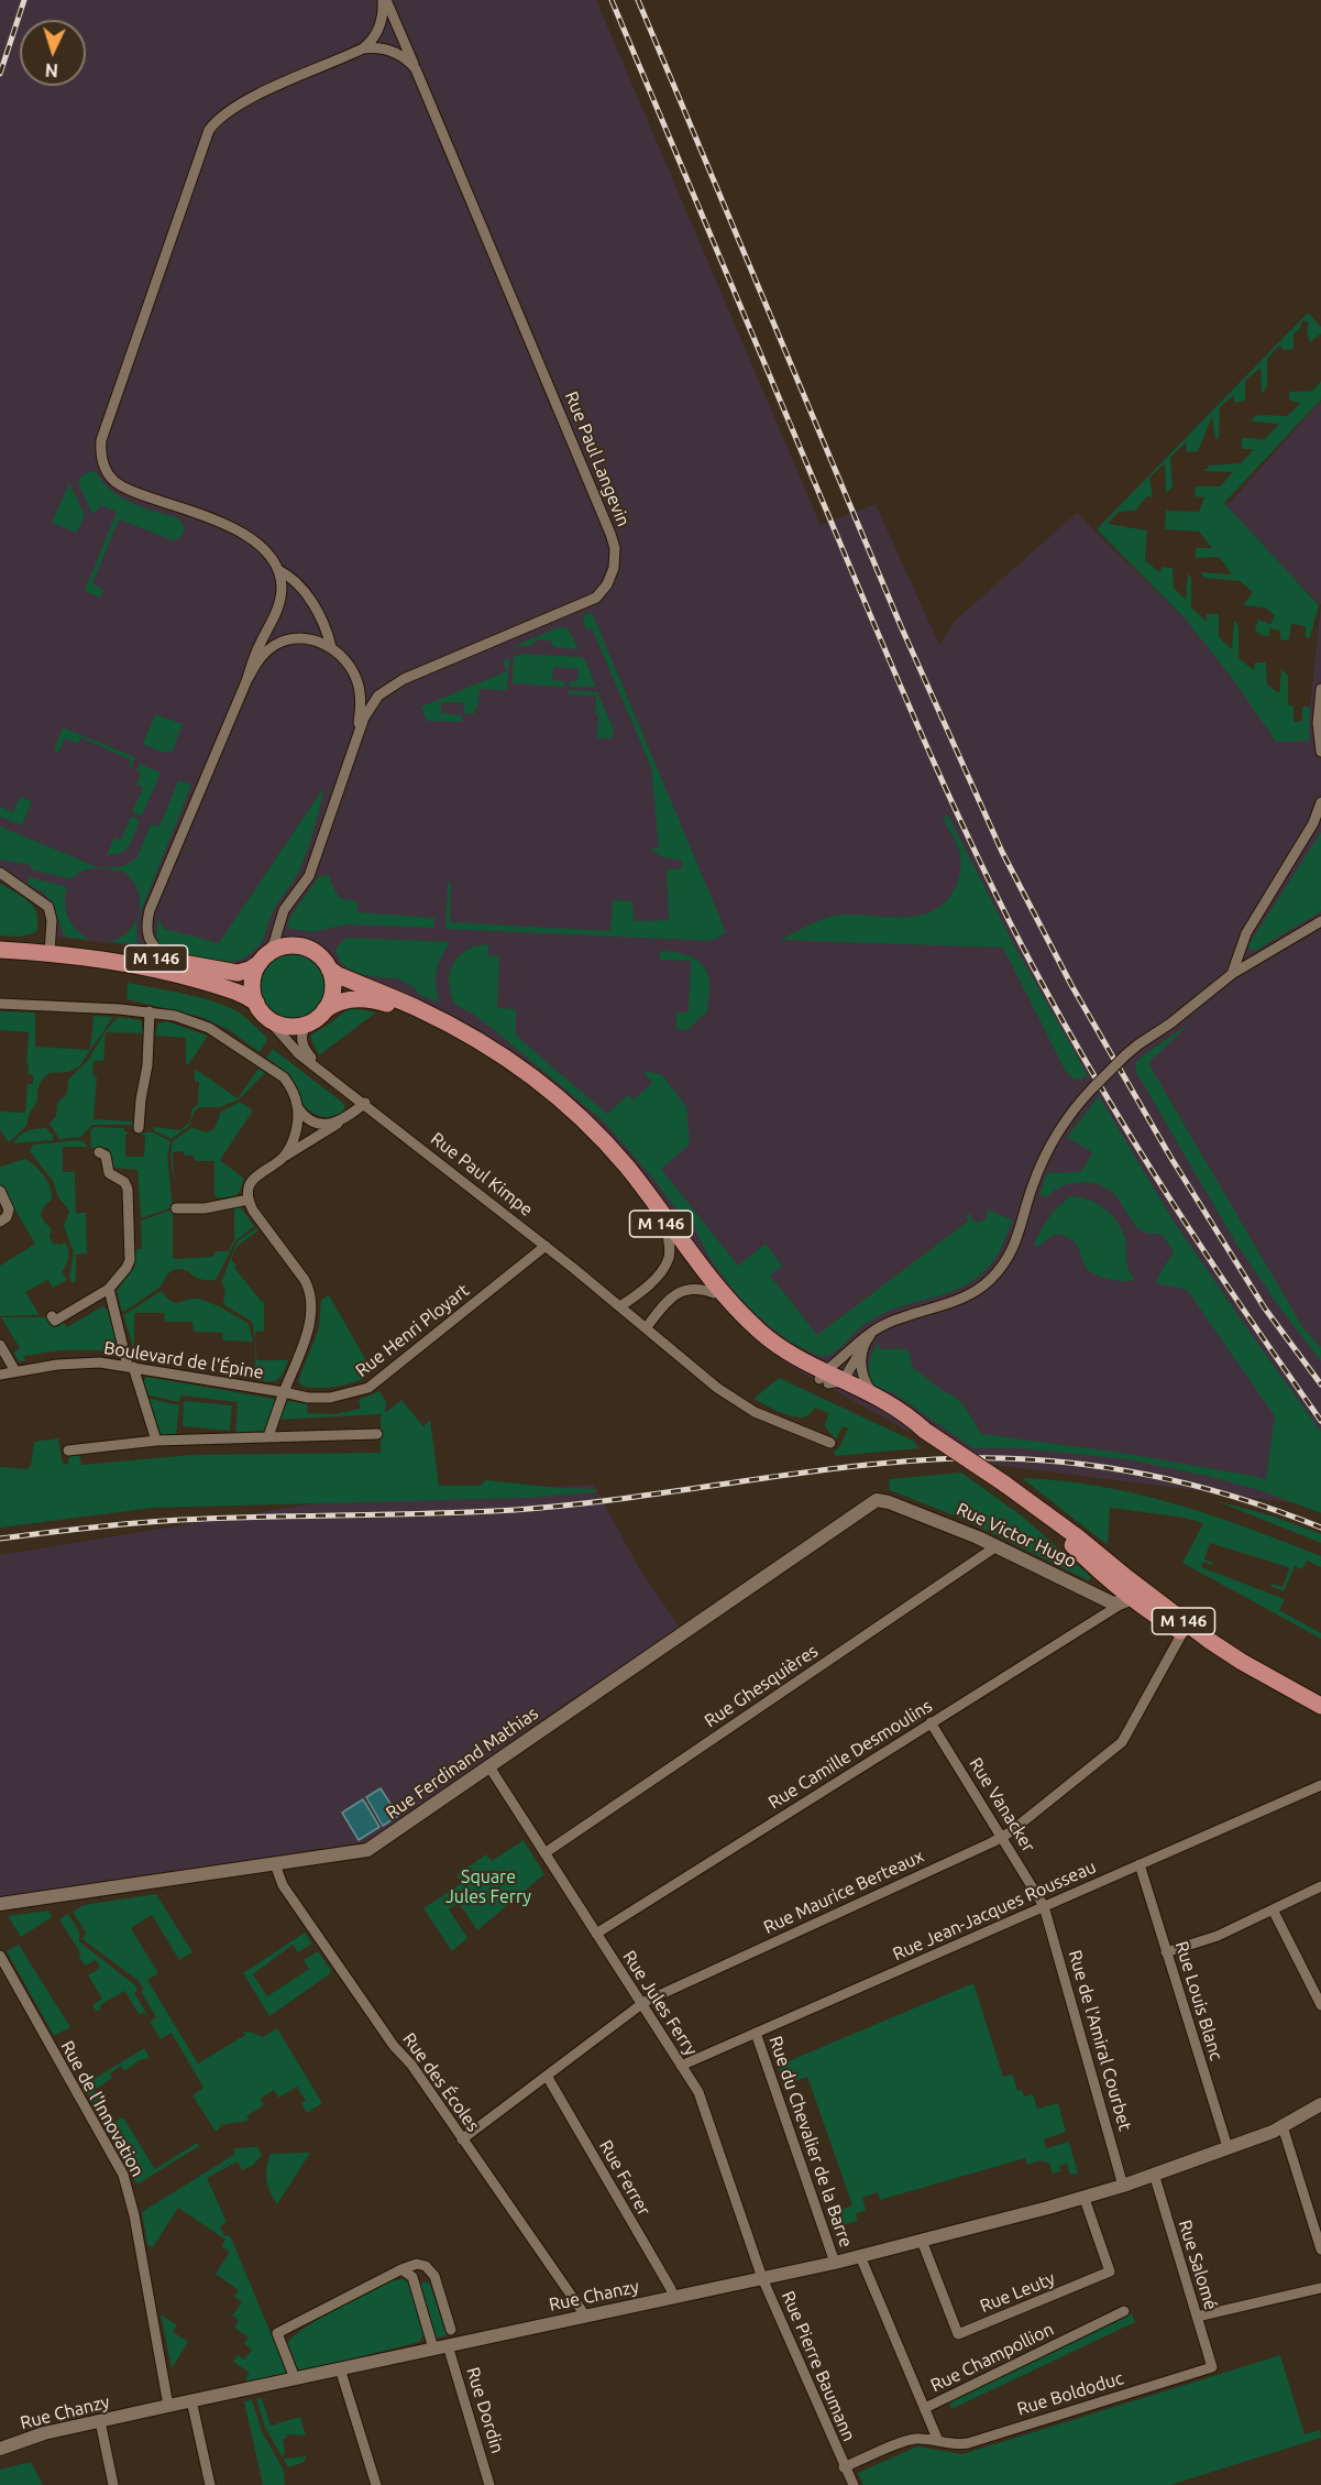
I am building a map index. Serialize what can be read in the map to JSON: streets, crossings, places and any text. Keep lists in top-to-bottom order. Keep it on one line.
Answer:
{"streets":{"main road":["M 146","Rue Victor Hugo"],"street":["Rue Paul Langevin","Rue Paul Kimpe","Rue Henri Ployart","Boulevard de l'Épine","Rue Ghesquières","Rue Camille Desmoulins","Rue Ferdinand Mathias","Rue Vanacker","Rue Maurice Berteaux","Rue Jean-Jacques Rousseau","Rue Louis Blanc","Rue Jules Ferry","Rue de l'Amiral Courbet","Rue des Écoles","Rue de l'Innovation","Rue du Chevalier de la Barre","Rue Ferrer","Rue Salomé","Rue Leuty","Rue Chanzy","Rue Champollion","Rue Pierre Baumann","Rue Boldoduc","Rue Dordin"]},"crossings":[["Rue Paul Langevin","M 146"],["Rue Paul Langevin","Rue Paul Kimpe"],["M 146","Rue Paul Kimpe"],["M 146","Rue Victor Hugo"],["M 146","Rue Camille Desmoulins"],["Rue Paul Kimpe","Rue Henri Ployart"],["Rue Henri Ployart","Boulevard de l'Épine"],["Rue Victor Hugo","Rue Ghesquières"],["Rue Victor Hugo","Rue Camille Desmoulins"],["Rue Victor Hugo","Rue Ferdinand Mathias"],["Rue Victor Hugo","Rue Maurice Berteaux"],["Rue Ghesquières","Rue Jules Ferry"],["Rue Camille Desmoulins","Rue Vanacker"],["Rue Camille Desmoulins","Rue Jules Ferry"],["Rue Ferdinand Mathias","Rue Jules Ferry"],["Rue Ferdinand Mathias","Rue des Écoles"],["Rue Vanacker","Rue Maurice Berteaux"],["Rue Vanacker","Rue Jean-Jacques Rousseau"],["Rue Vanacker","Rue de l'Amiral Courbet"],["Rue Maurice Berteaux","Rue Jules Ferry"],["Rue Maurice Berteaux","Rue des Écoles"],["Rue Maurice Berteaux","Rue Ferrer"],["Rue Jean-Jacques Rousseau","Rue Louis Blanc"],["Rue Jean-Jacques Rousseau","Rue Jules Ferry"],["Rue Jean-Jacques Rousseau","Rue de l'Amiral Courbet"],["Rue Jean-Jacques Rousseau","Rue du Chevalier de la Barre"],["Rue Louis Blanc","Rue Chanzy"],["Rue Jules Ferry","Rue Chanzy"],["Rue Jules Ferry","Rue Pierre Baumann"],["Rue de l'Amiral Courbet","Rue Chanzy"],["Rue des Écoles","Rue Chanzy"],["Rue de l'Innovation","Rue Chanzy"],["Rue du Chevalier de la Barre","Rue Chanzy"],["Rue Ferrer","Rue Chanzy"],["Rue Salomé","Rue Chanzy"],["Rue Salomé","Rue Boldoduc"],["Rue Leuty","Rue Chanzy"],["Rue Chanzy","Rue Pierre Baumann"],["Rue Chanzy","Rue Dordin"],["Rue Champollion","Rue Boldoduc"]],"parks":["Square Jules Ferry"],"north":"bottom"}
